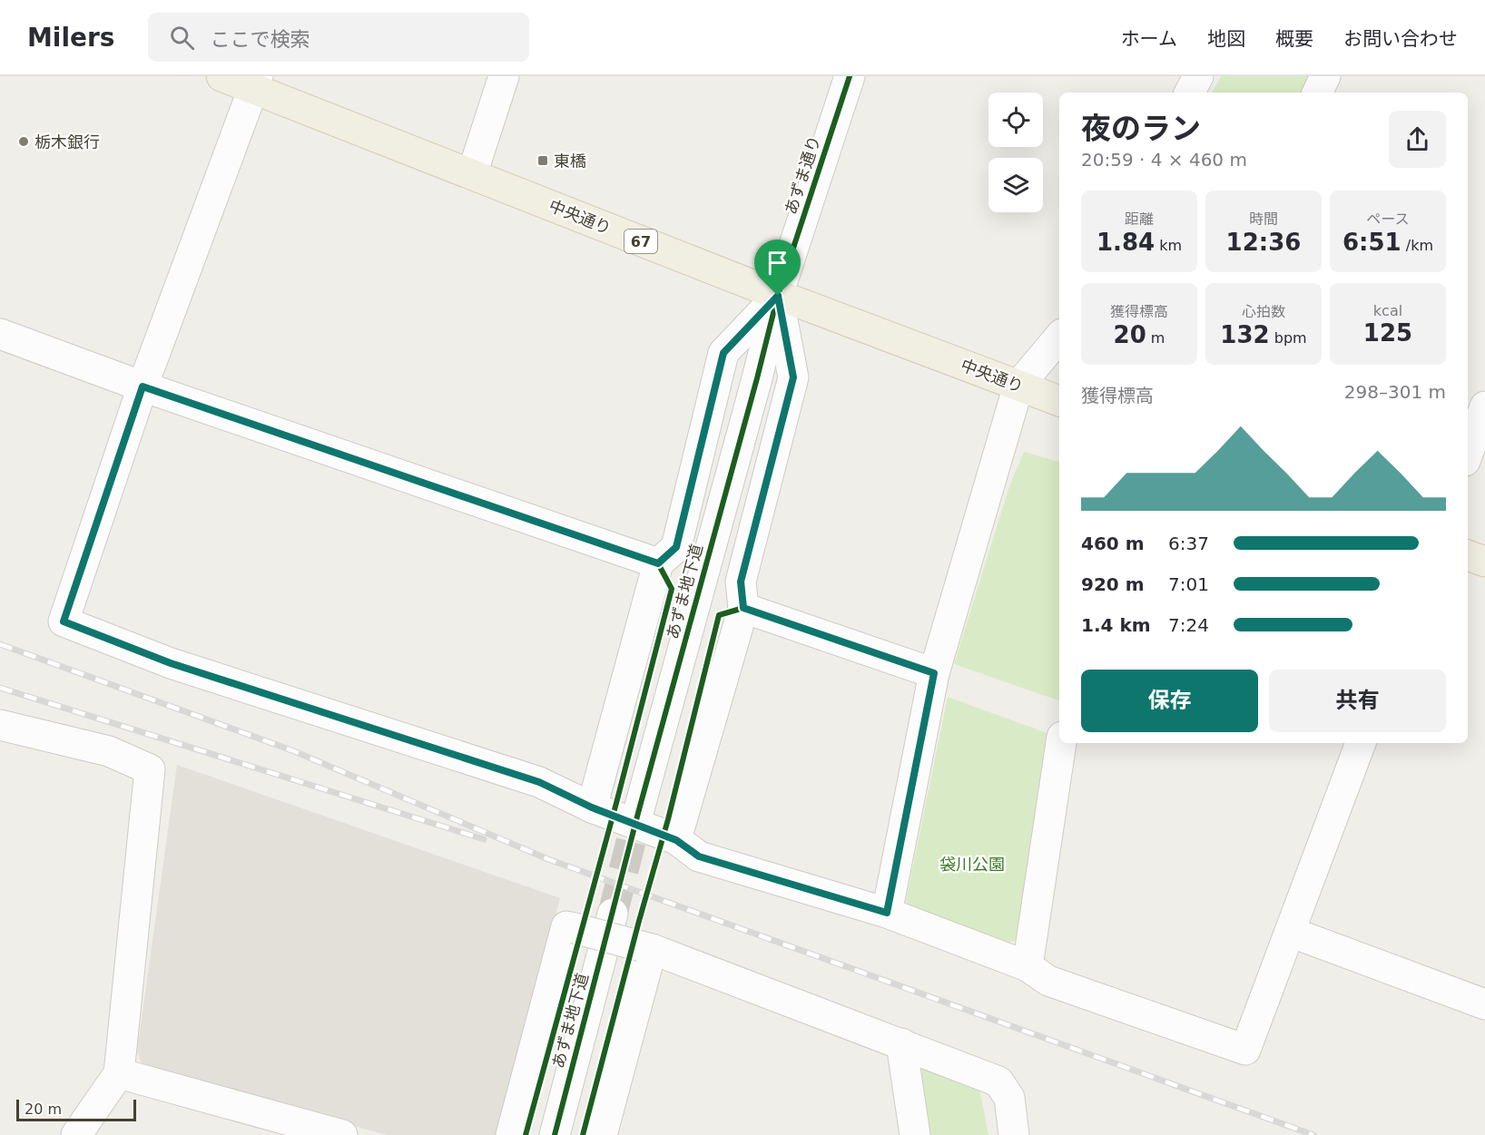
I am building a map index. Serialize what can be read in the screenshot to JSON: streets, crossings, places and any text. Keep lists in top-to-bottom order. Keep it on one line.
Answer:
{"streets":{"main road":["中央通り","67"],"street":["あずま通り","あずま地下道"]},"crossings":[["あずま通り","中央通り"],["あずま通り","あずま地下道"]],"parks":["袋川公園"],"places":{"other":["栃木銀行"],"transit":["東橋"]},"scale_bar":"20 m","page":{"header":"Milers","search":"ここで検索","nav":["ホーム","地図","概要","お問い合わせ"],"heading":["夜のラン","20:59 · 4 × 460 m"],"stats":[["距離","1.84 km"],["時間","12:36"],["ペース","6:51 /km"],["獲得標高","20 m"],["心拍数","132 bpm"],["kcal","125"]],"chart":["獲得標高","298–301 m"],"list":[{"name":"460 m","note":"6:37"},{"name":"920 m","note":"7:01"},{"name":"1.4 km","note":"7:24"}],"buttons":["保存","共有"],"scale":"20 m"}}
